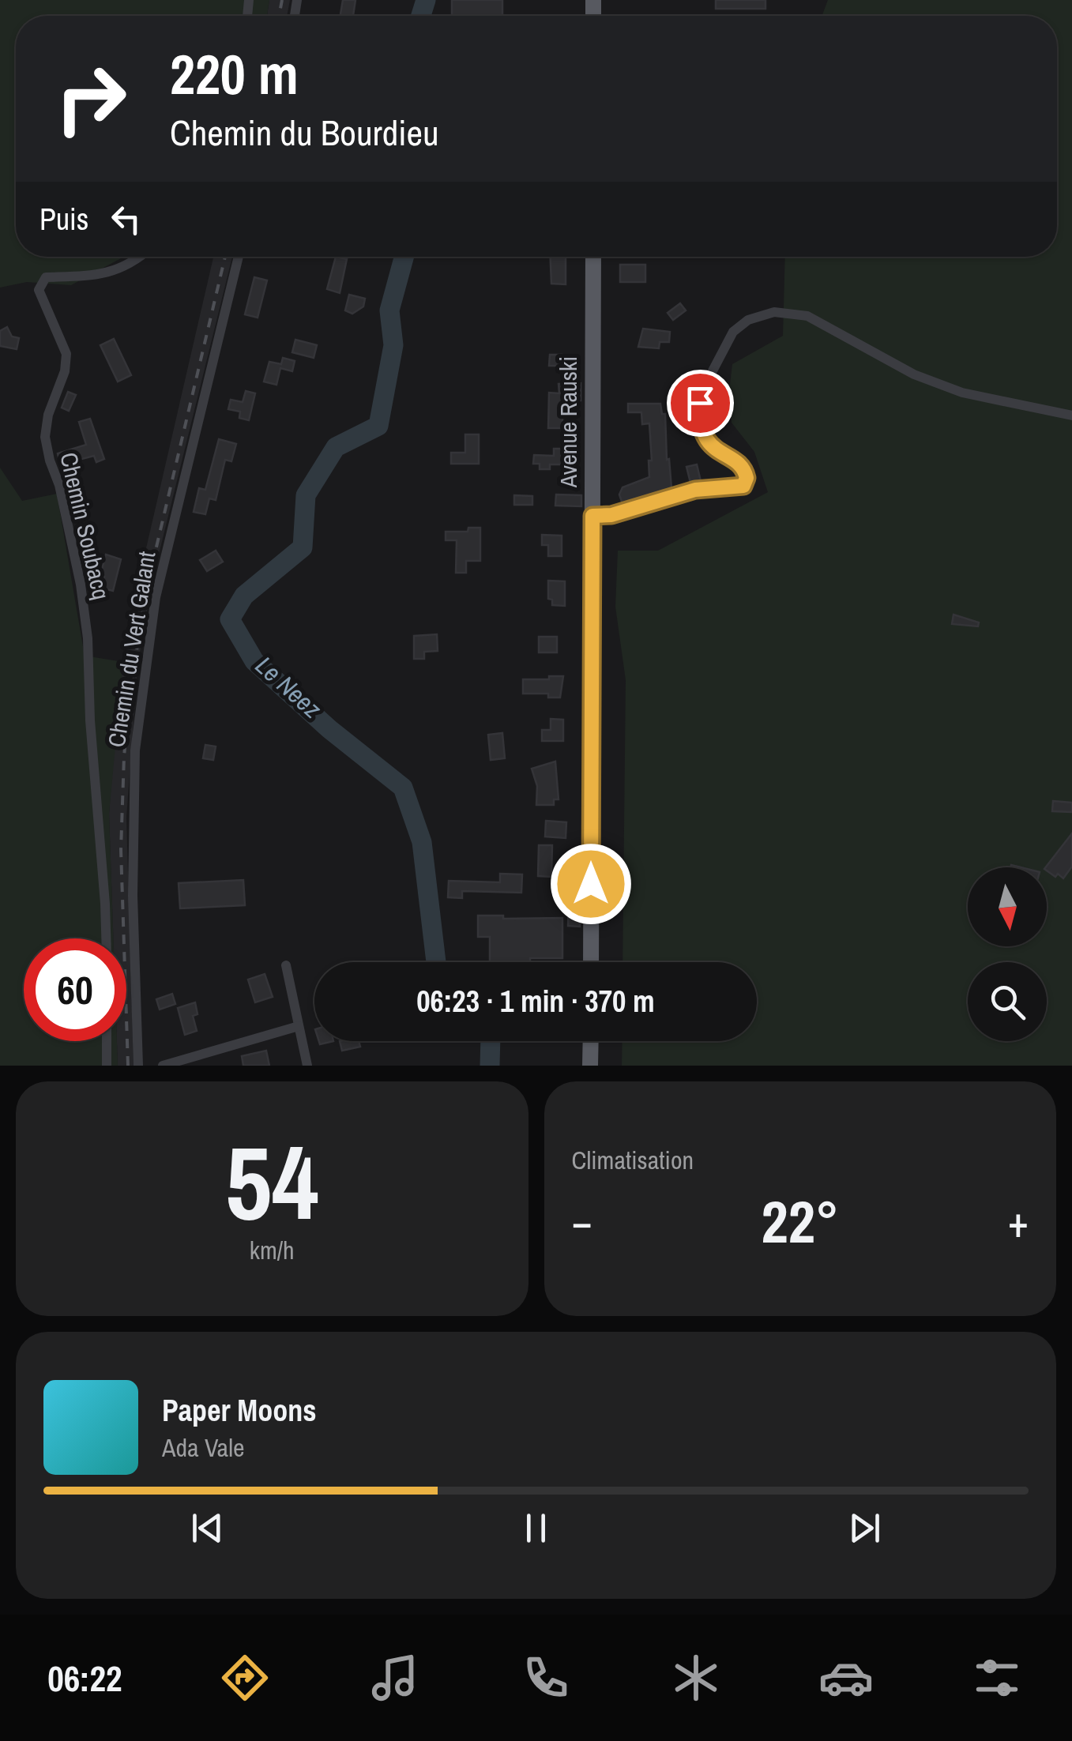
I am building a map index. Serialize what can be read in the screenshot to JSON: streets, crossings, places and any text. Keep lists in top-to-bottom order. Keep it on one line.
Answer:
{"streets":{"main road":["Avenue Rauski"],"street":["Chemin Soubacq","Chemin du Vert Galant"]},"water":["Le Neez"],"north":"bottom","page":{"turn":["220 m","Chemin du Bourdieu"],"then":"Puis","limit":"60","trip":"06:23 · 1 min · 370 m","tile":[["54","km/h"],"Climatisation"],"heat":["−","22°","+"],"song":["Paper Moons","Ada Vale"],"tabs":"06:22"}}
